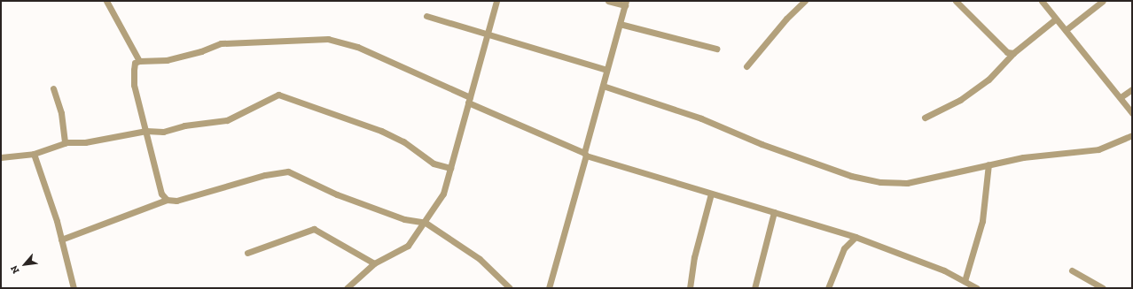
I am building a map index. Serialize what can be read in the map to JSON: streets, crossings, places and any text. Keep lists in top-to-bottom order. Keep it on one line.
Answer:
{"north":"bottom left"}
